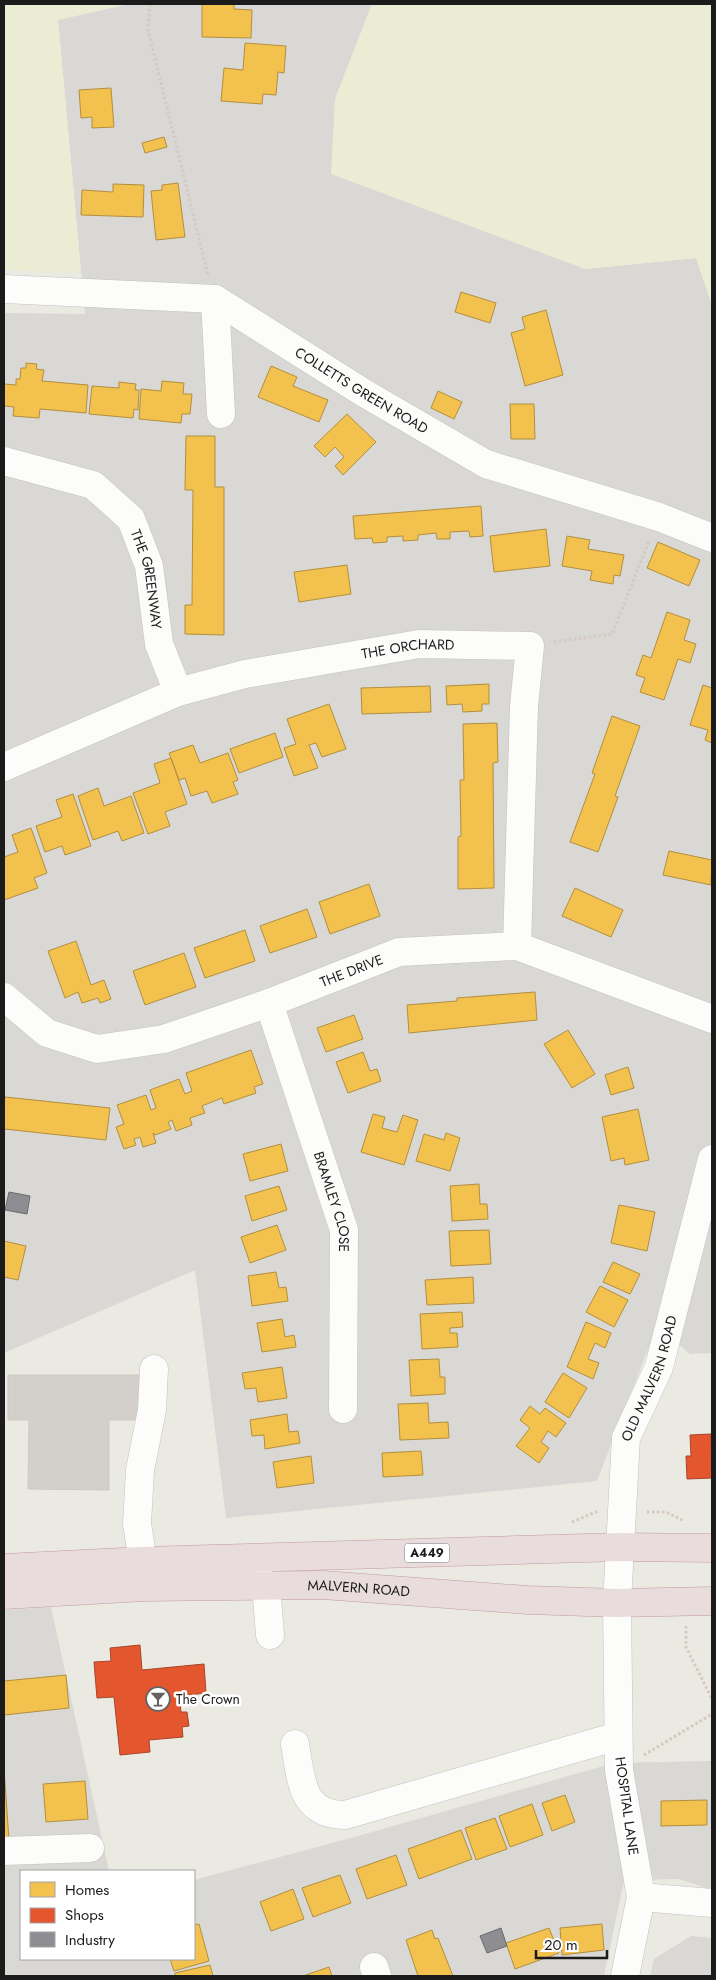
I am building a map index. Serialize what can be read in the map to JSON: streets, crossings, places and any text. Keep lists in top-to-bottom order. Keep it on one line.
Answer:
{"streets":{"highway":["A449","MALVERN ROAD"],"street":["COLLETTS GREEN ROAD","THE GREENWAY","THE ORCHARD","THE DRIVE","BRAMLEY CLOSE","OLD MALVERN ROAD","HOSPITAL LANE"]},"crossings":[["THE GREENWAY","THE ORCHARD"],["THE DRIVE","BRAMLEY CLOSE"],["OLD MALVERN ROAD","MALVERN ROAD"],["OLD MALVERN ROAD","HOSPITAL LANE"],["MALVERN ROAD","HOSPITAL LANE"]],"places":{"bar":["The Crown"]},"legend":["Homes","Shops","Industry"],"scale_bar":"20 m"}
